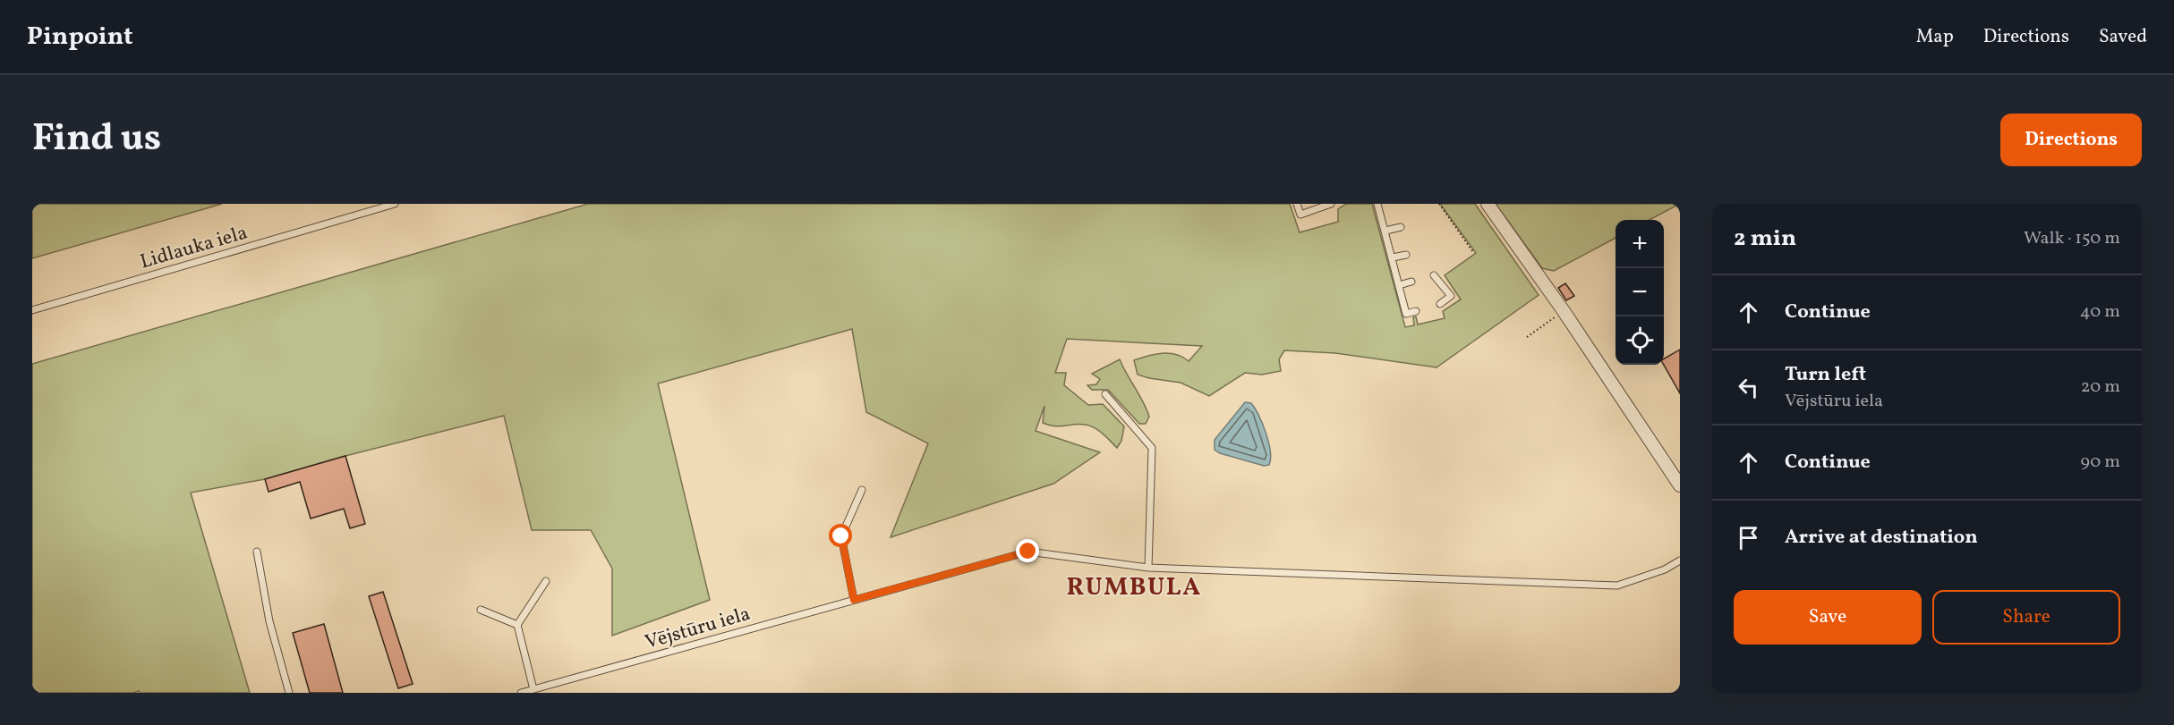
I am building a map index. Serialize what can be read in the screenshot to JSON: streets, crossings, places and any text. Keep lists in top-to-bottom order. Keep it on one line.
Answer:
{"streets":{"lane":["Lidlauka iela","Vējstūru iela"]},"districts":["RUMBULA"],"page":{"header":"Pinpoint","nav":["Map","Directions","Saved"],"title":"Find us","buttons":["Directions",["Save","Share"]],"heading":["2 min","Walk · 150 m"],"map_buttons":["+","−"],"list":[["Continue","40 m"],["Turn left","Vējstūru iela","20 m"],["Continue","90 m"],"Arrive at destination"]}}
